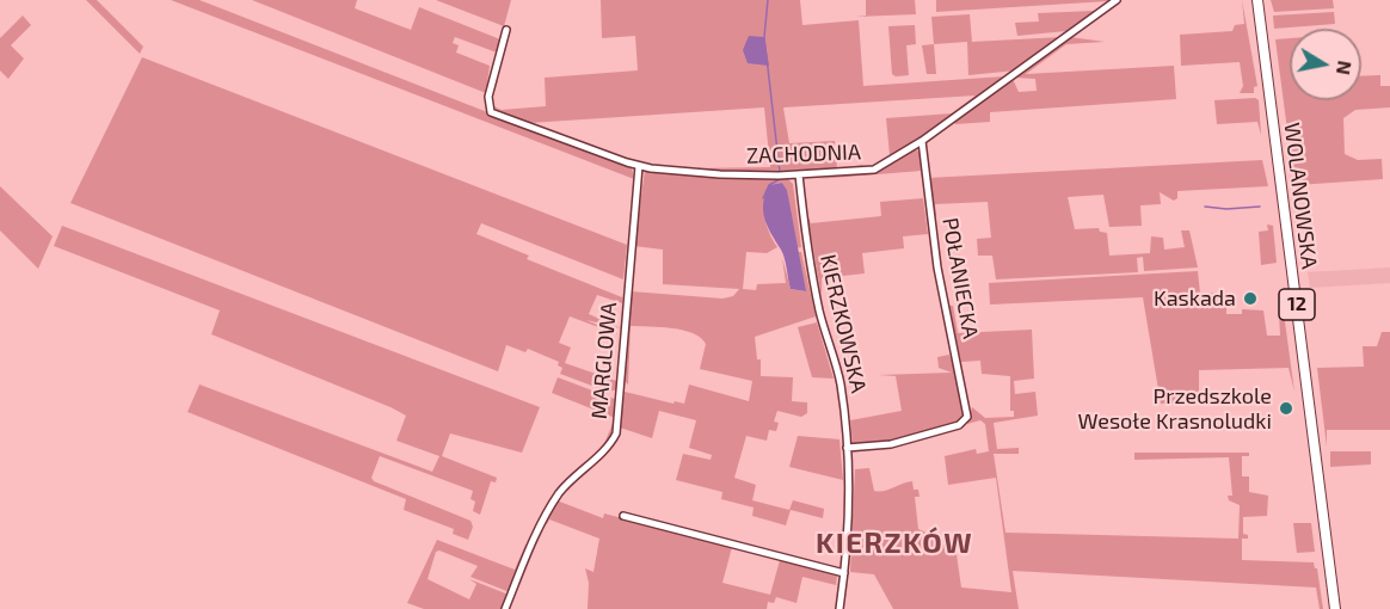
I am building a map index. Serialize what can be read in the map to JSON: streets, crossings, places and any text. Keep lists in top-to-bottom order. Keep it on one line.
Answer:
{"streets":{"main road":["WOLANOWSKA","12"],"street":["ZACHODNIA","POŁANIECKA","KIERZKOWSKA","MARGLOWA"]},"crossings":[["ZACHODNIA","POŁANIECKA"],["ZACHODNIA","KIERZKOWSKA"],["ZACHODNIA","MARGLOWA"],["POŁANIECKA","KIERZKOWSKA"]],"districts":["KIERZKÓW"],"places":["Kaskada","Przedszkole Wesołe Krasnoludki"],"north":"right"}
